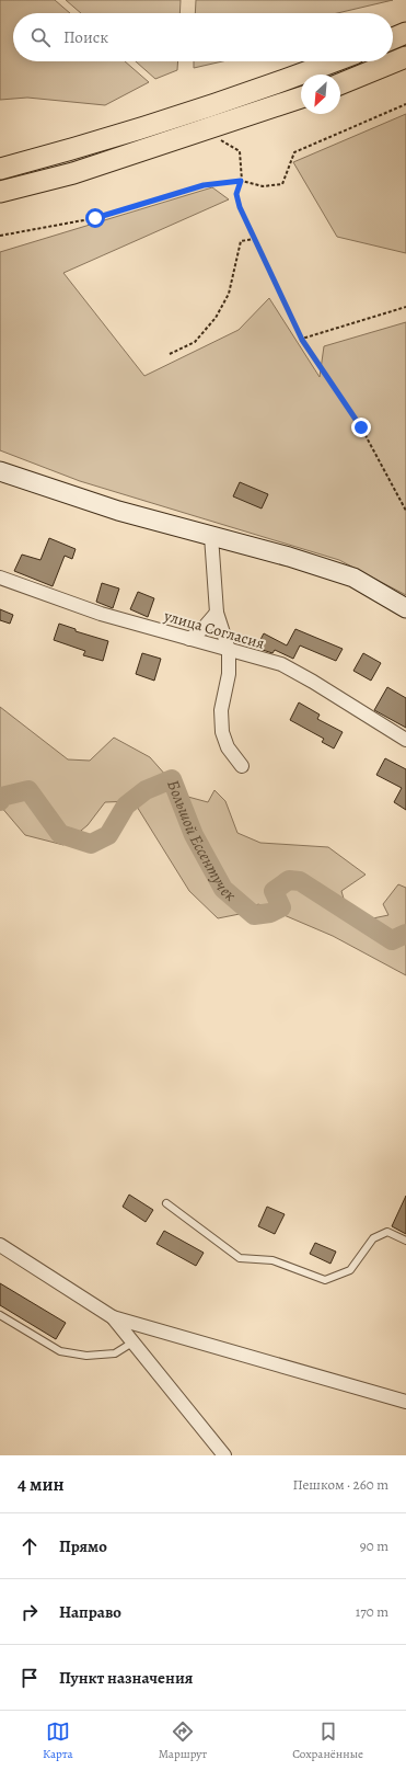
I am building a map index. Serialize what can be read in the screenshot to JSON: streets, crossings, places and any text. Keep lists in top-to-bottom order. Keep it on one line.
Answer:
{"streets":{"street":["улица Согласия"]},"water":["Большой Ессентучек"],"north":"bottom left","page":{"search":"Поиск","heading":["4 мин","Пешком · 260 m"],"list":[["Прямо","90 m"],["Направо","170 m"],"Пункт назначения"],"nav":["Карта","Маршрут","Сохранённые"]}}
